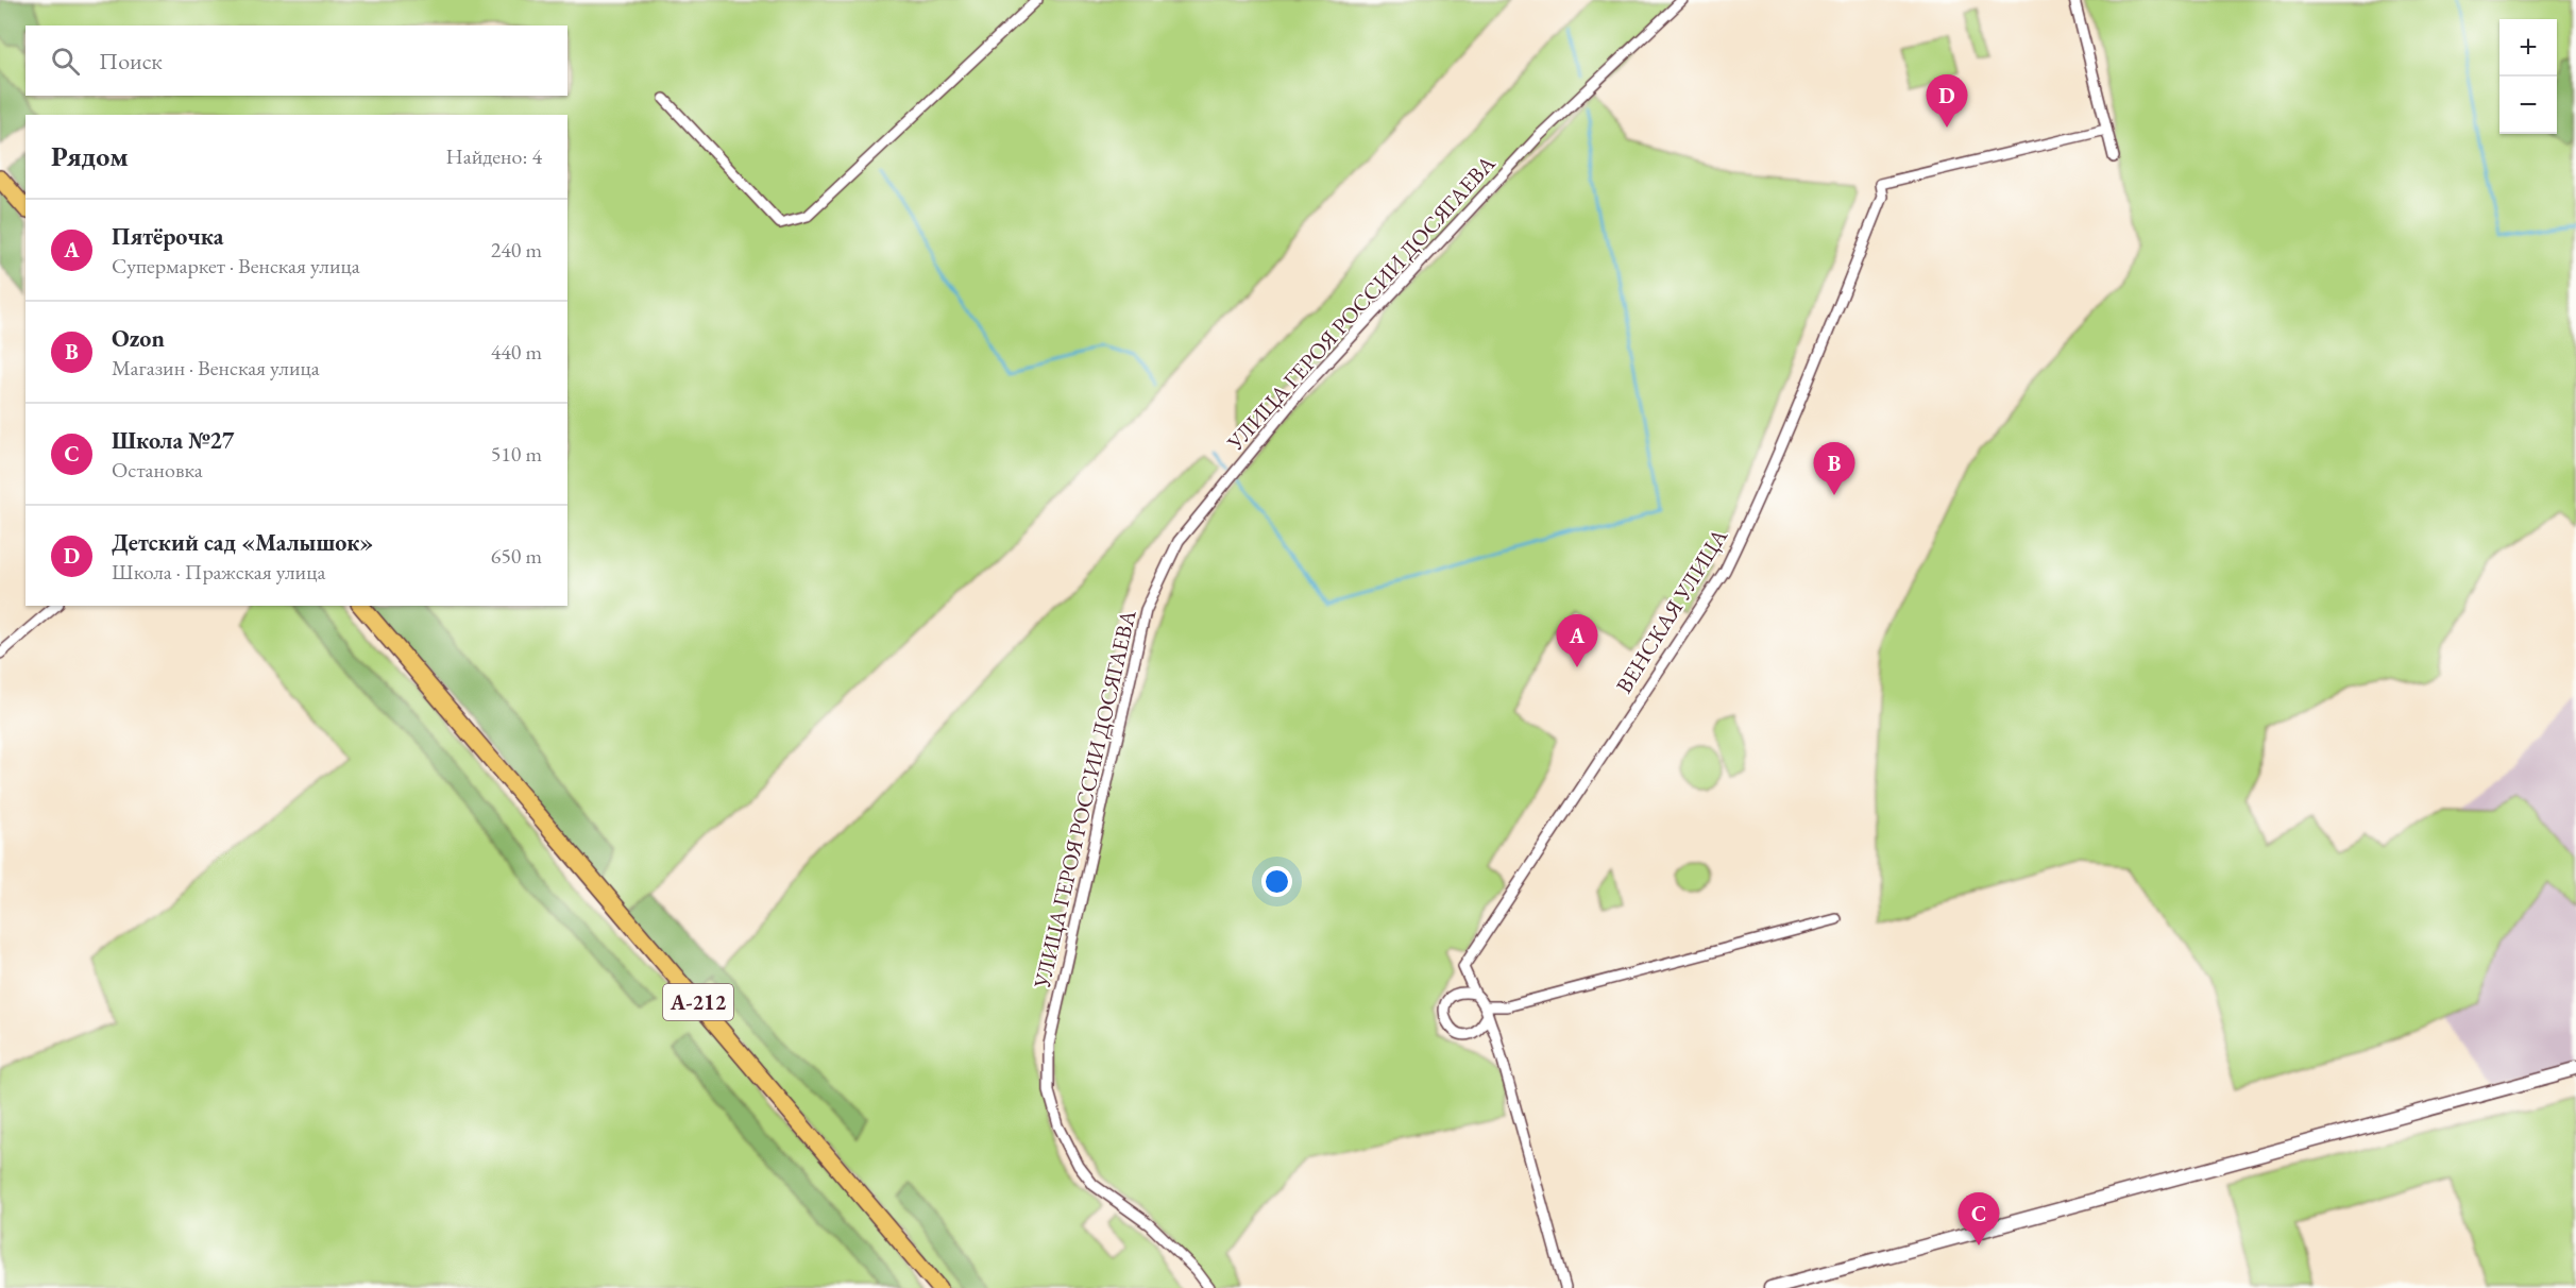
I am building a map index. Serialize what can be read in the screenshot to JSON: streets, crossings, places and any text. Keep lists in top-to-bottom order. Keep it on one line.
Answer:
{"streets":{"highway":["А-212"],"street":["УЛИЦА ГЕРОЯ РОССИИ ДОСЯГАЕВА","ВЕНСКАЯ УЛИЦА"]},"page":{"map_buttons":["+","−"],"search":"Поиск","pins":["D","B","A","C"],"heading":["Рядом","Найдено: 4"],"list":[{"mark":"A","name":"Пятёрочка","note":"Супермаркет · Венская улица","value":"240 m"},{"mark":"B","name":"Ozon","note":"Магазин · Венская улица","value":"440 m"},{"mark":"C","name":"Школа №27","note":"Остановка","value":"510 m"},{"mark":"D","name":"Детский сад «Малышок»","note":"Школа · Пражская улица","value":"650 m"}]}}
